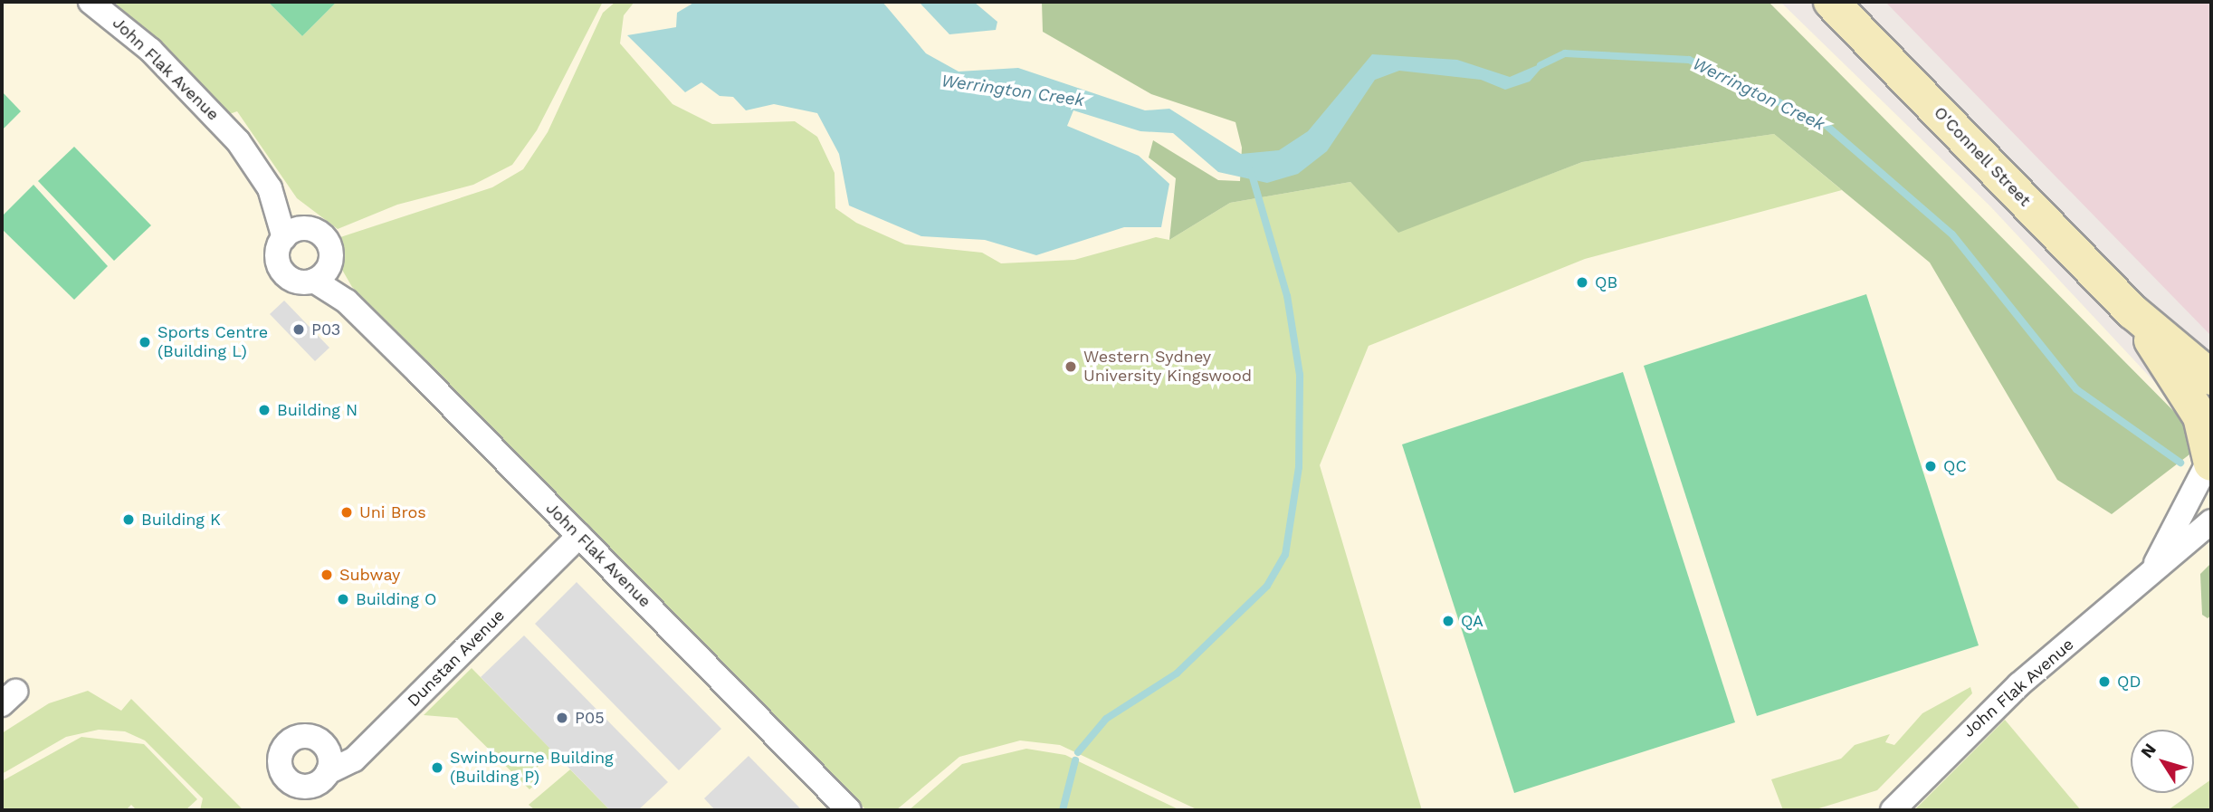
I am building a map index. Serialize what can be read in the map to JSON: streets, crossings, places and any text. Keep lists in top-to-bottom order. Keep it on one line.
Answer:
{"streets":{"street":["John Flak Avenue","O'Connell Street","Dunstan Avenue"]},"crossings":[["John Flak Avenue","O'Connell Street"],["John Flak Avenue","Dunstan Avenue"]],"water":["Werrington Creek"],"places":["QB","P03","Sports Centre (Building L)","Western Sydney University Kingswood","Building N","QC","Uni Bros","Building K","Subway","Building O","QA","QD","P05","Swinbourne Building (Building P)"],"north":"top left"}
